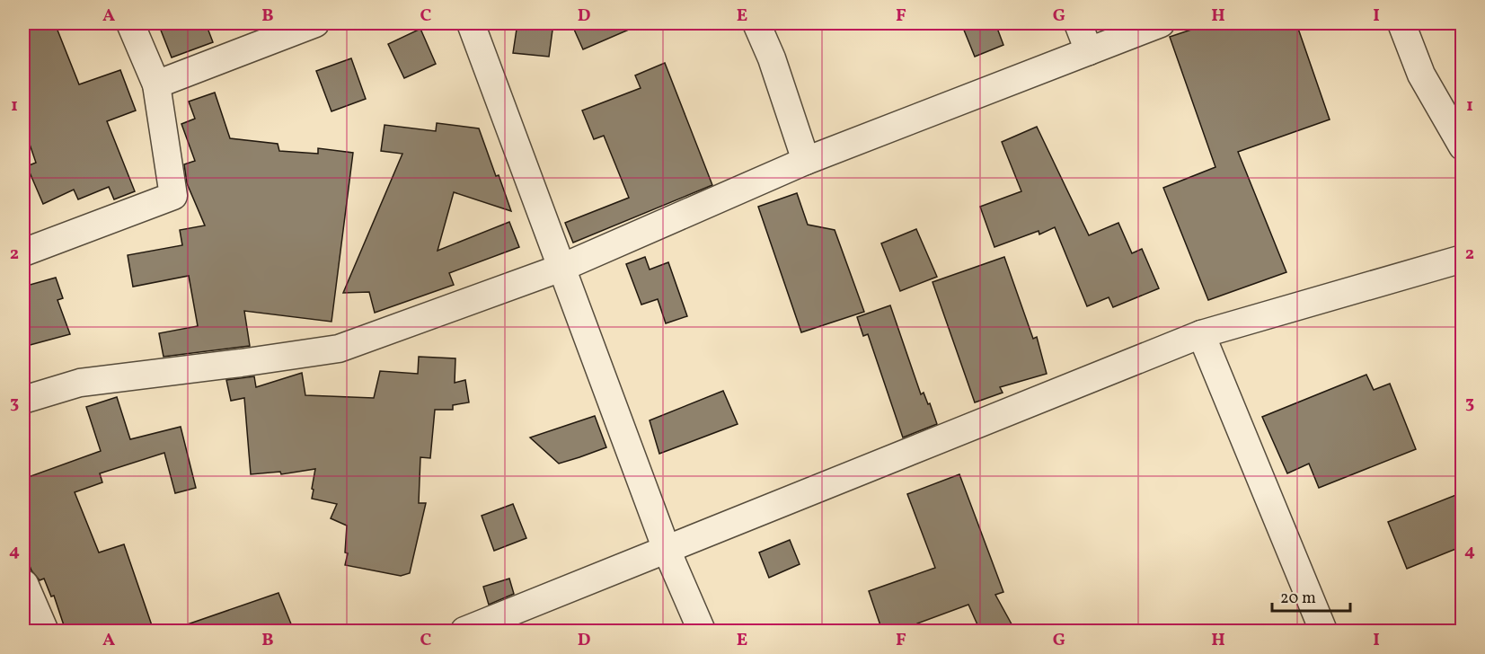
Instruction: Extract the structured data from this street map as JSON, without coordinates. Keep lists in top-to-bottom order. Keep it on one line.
{"scale_bar":"20 m","grid":{"columns":["A","B","C","D","E","F","G","H","I"],"rows":["1","2","3","4"]}}
